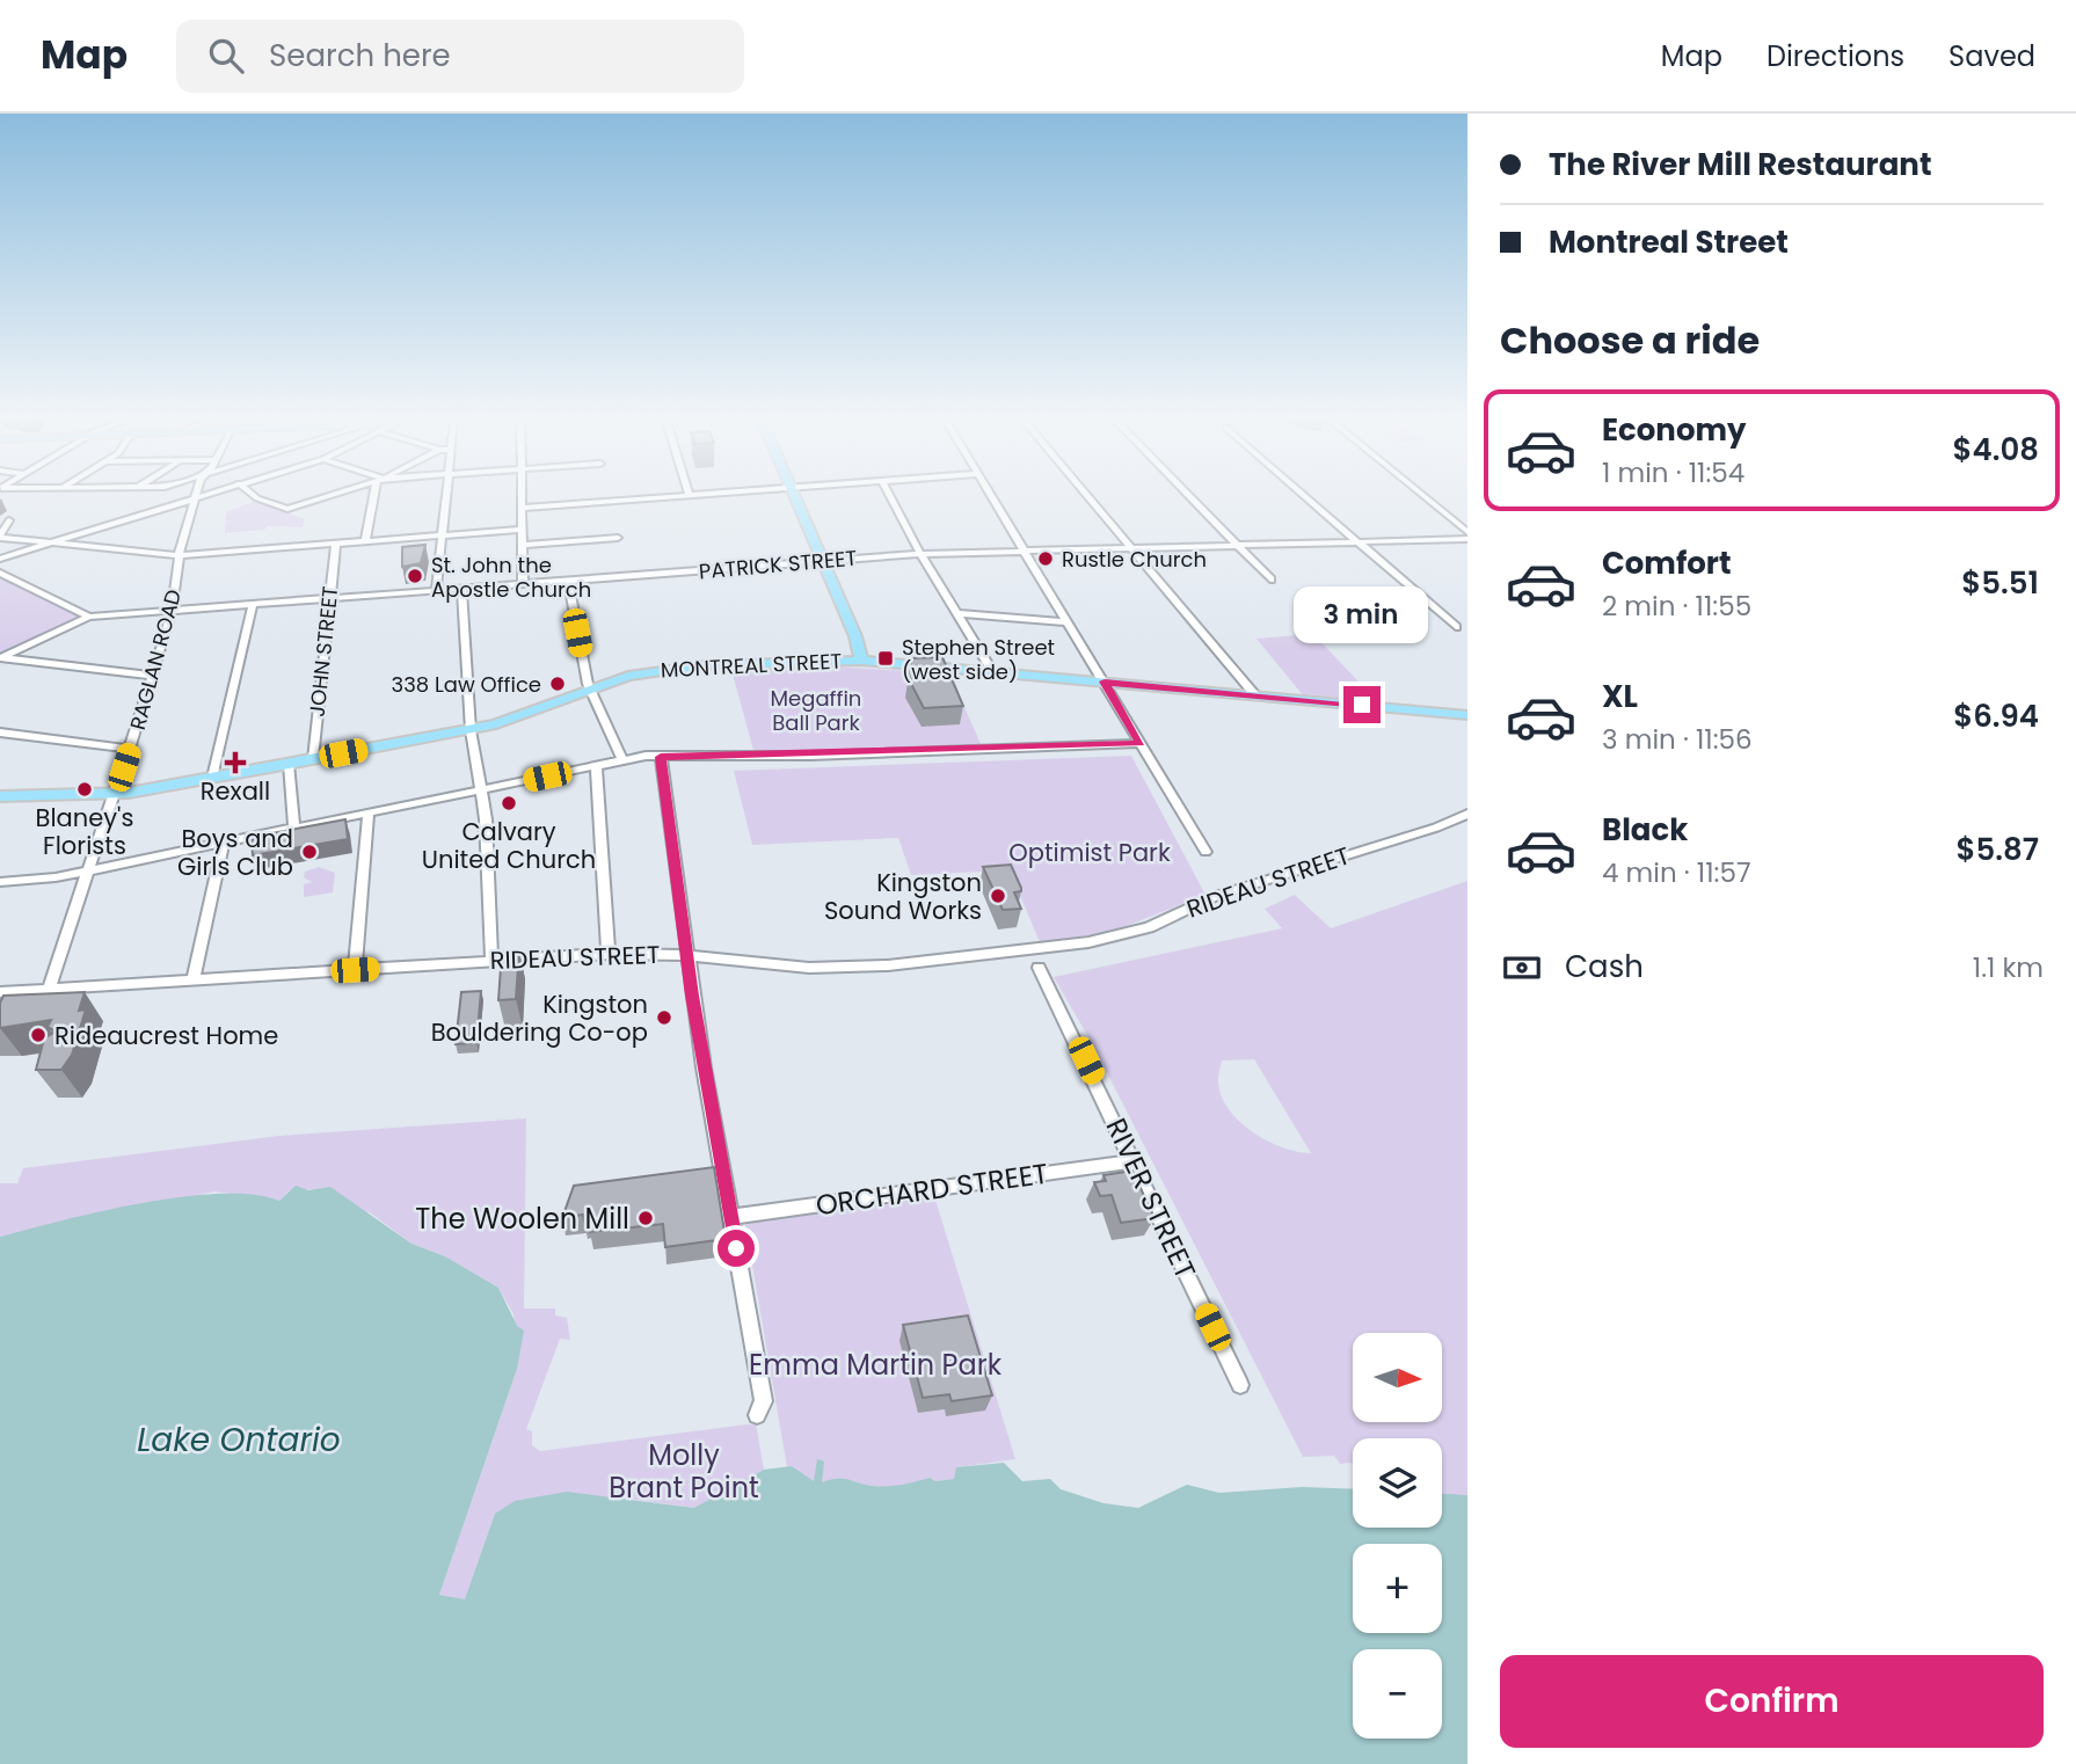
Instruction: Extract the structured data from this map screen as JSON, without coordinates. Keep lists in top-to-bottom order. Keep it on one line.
{"streets":{"main road":["MONTREAL STREET"],"street":["PATRICK STREET","JOHN STREET","RAGLAN ROAD","RIDEAU STREET","ORCHARD STREET","RIVER STREET"]},"crossings":[["PATRICK STREET","JOHN STREET"],["PATRICK STREET","RAGLAN ROAD"],["JOHN STREET","MONTREAL STREET"],["RAGLAN ROAD","MONTREAL STREET"],["RAGLAN ROAD","RIDEAU STREET"],["ORCHARD STREET","RIVER STREET"]],"water":["Lake Ontario"],"parks":["Megaffin Ball Park","Optimist Park","Emma Martin Park","Molly Brant Point"],"places":{"other":["Rustle Church","St. John the Apostle Church","338 Law Office","Blaney's Florists","Calvary United Church","Boys and Girls Club","Kingston Sound Works","Kingston Bouldering Co-op","Rideaucrest Home","The Woolen Mill"],"transit":["Stephen Street (west side)"],"health":["Rexall"]},"north":"right","page":{"header":"Map","search":"Search here","nav":["Map","Directions","Saved"],"banner":["The River Mill Restaurant","Montreal Street"],"heading":"Choose a ride","list":[{"name":"Economy","note":"1 min · 11:54","value":"$4.08"},{"name":"Comfort","note":"2 min · 11:55","value":"$5.51"},{"name":"XL","note":"3 min · 11:56","value":"$6.94"},{"name":"Black","note":"4 min · 11:57","value":"$5.87"}],"bubble":"3 min","pay":["Cash","1.1 km"],"map_buttons":["+","−"],"buttons":"Confirm"}}
